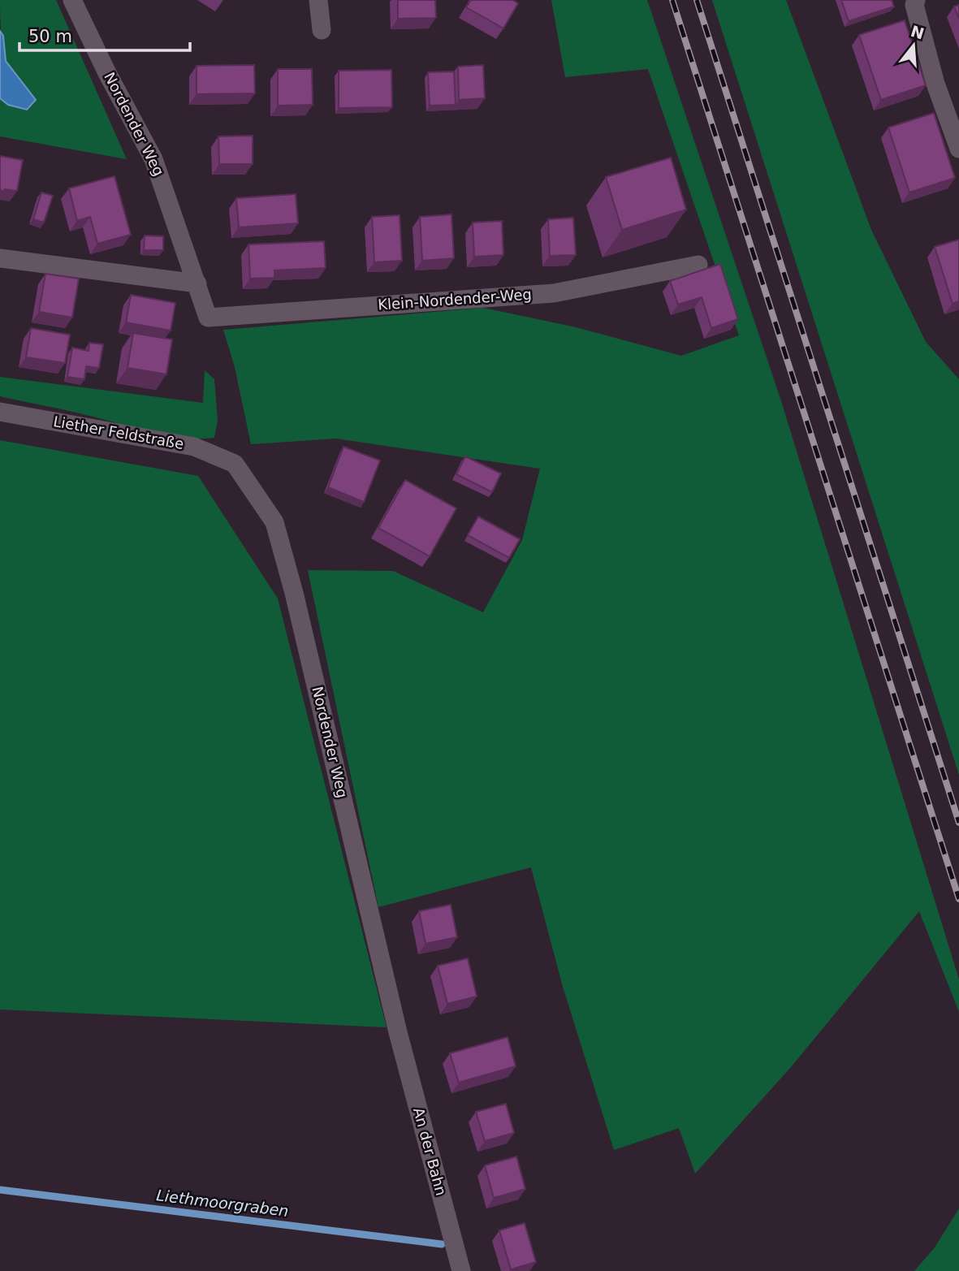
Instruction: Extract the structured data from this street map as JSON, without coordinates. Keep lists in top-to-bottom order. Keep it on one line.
{"streets":{"street":["Nordender Weg","Klein-Nordender-Weg","Liether Feldstraße","An der Bahn"]},"crossings":[["Nordender Weg","Klein-Nordender-Weg"],["Nordender Weg","Liether Feldstraße"],["Nordender Weg","An der Bahn"]],"water":["Liethmoorgraben"],"scale_bar":"50 m","north":"top"}
